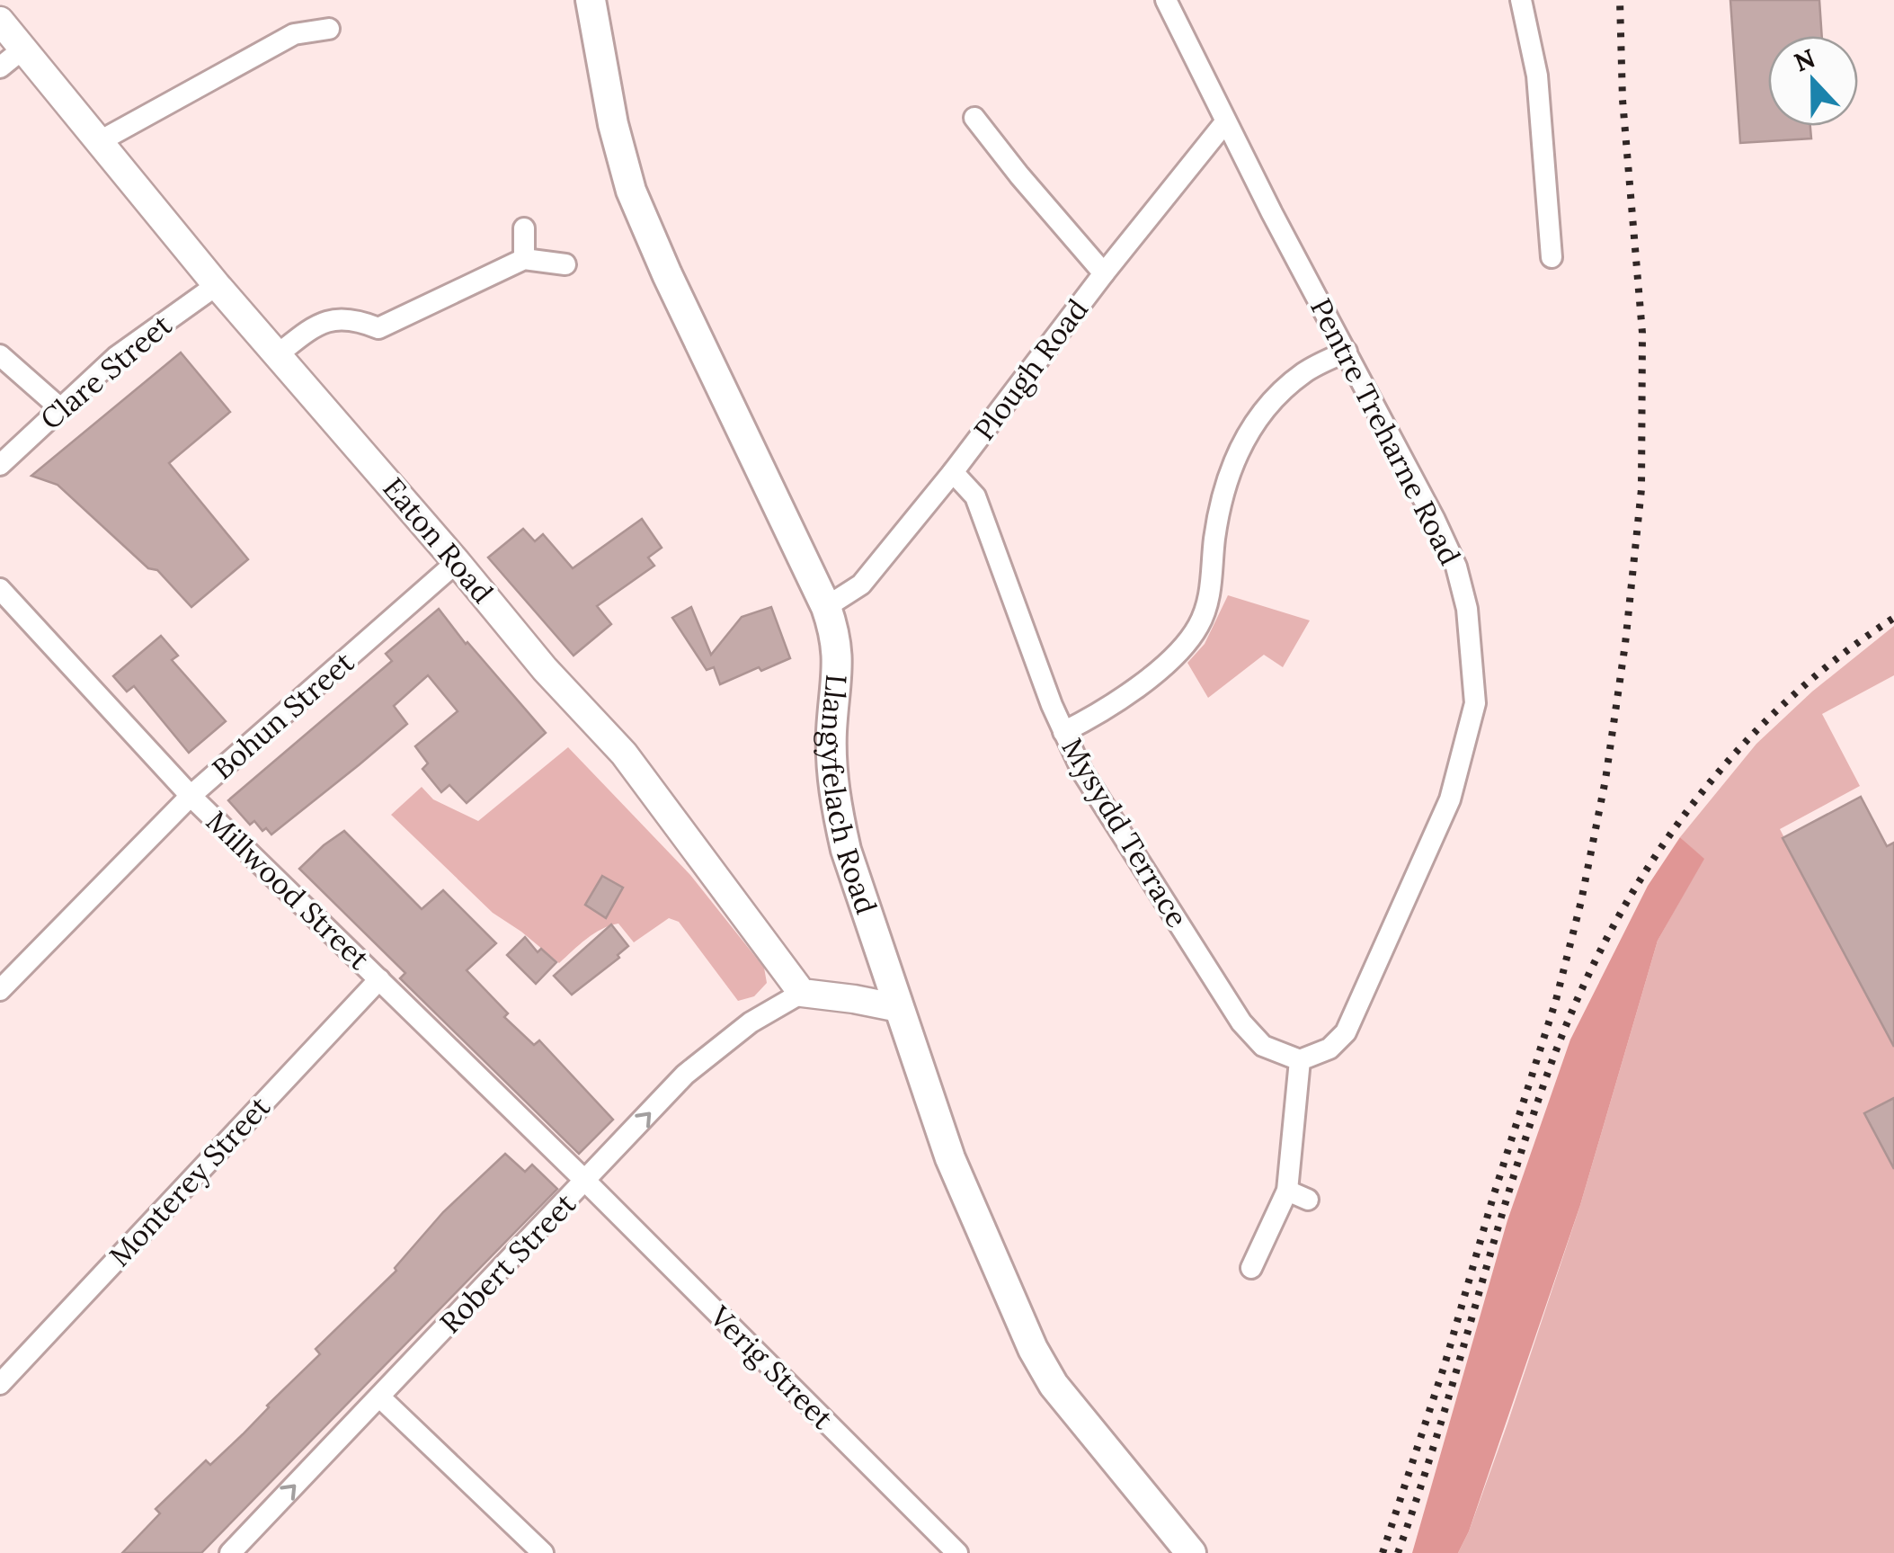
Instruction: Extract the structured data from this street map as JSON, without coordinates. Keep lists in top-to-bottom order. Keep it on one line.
{"streets":{"main road":["Llangyfelach Road"],"street":["Plough Road","Clare Street","Pentre Treharne Road","Eaton Road","Bohun Street","Mysydd Terrace","Millwood Street","Monterey Street","Robert Street","Verig Street"]},"crossings":[["Plough Road","Pentre Treharne Road"],["Plough Road","Llangyfelach Road"],["Plough Road","Mysydd Terrace"],["Clare Street","Eaton Road"],["Pentre Treharne Road","Mysydd Terrace"],["Eaton Road","Bohun Street"],["Eaton Road","Robert Street"],["Bohun Street","Millwood Street"],["Millwood Street","Monterey Street"],["Millwood Street","Robert Street"],["Millwood Street","Verig Street"],["Robert Street","Verig Street"]],"one_way":["Robert Street"],"north":"top"}
